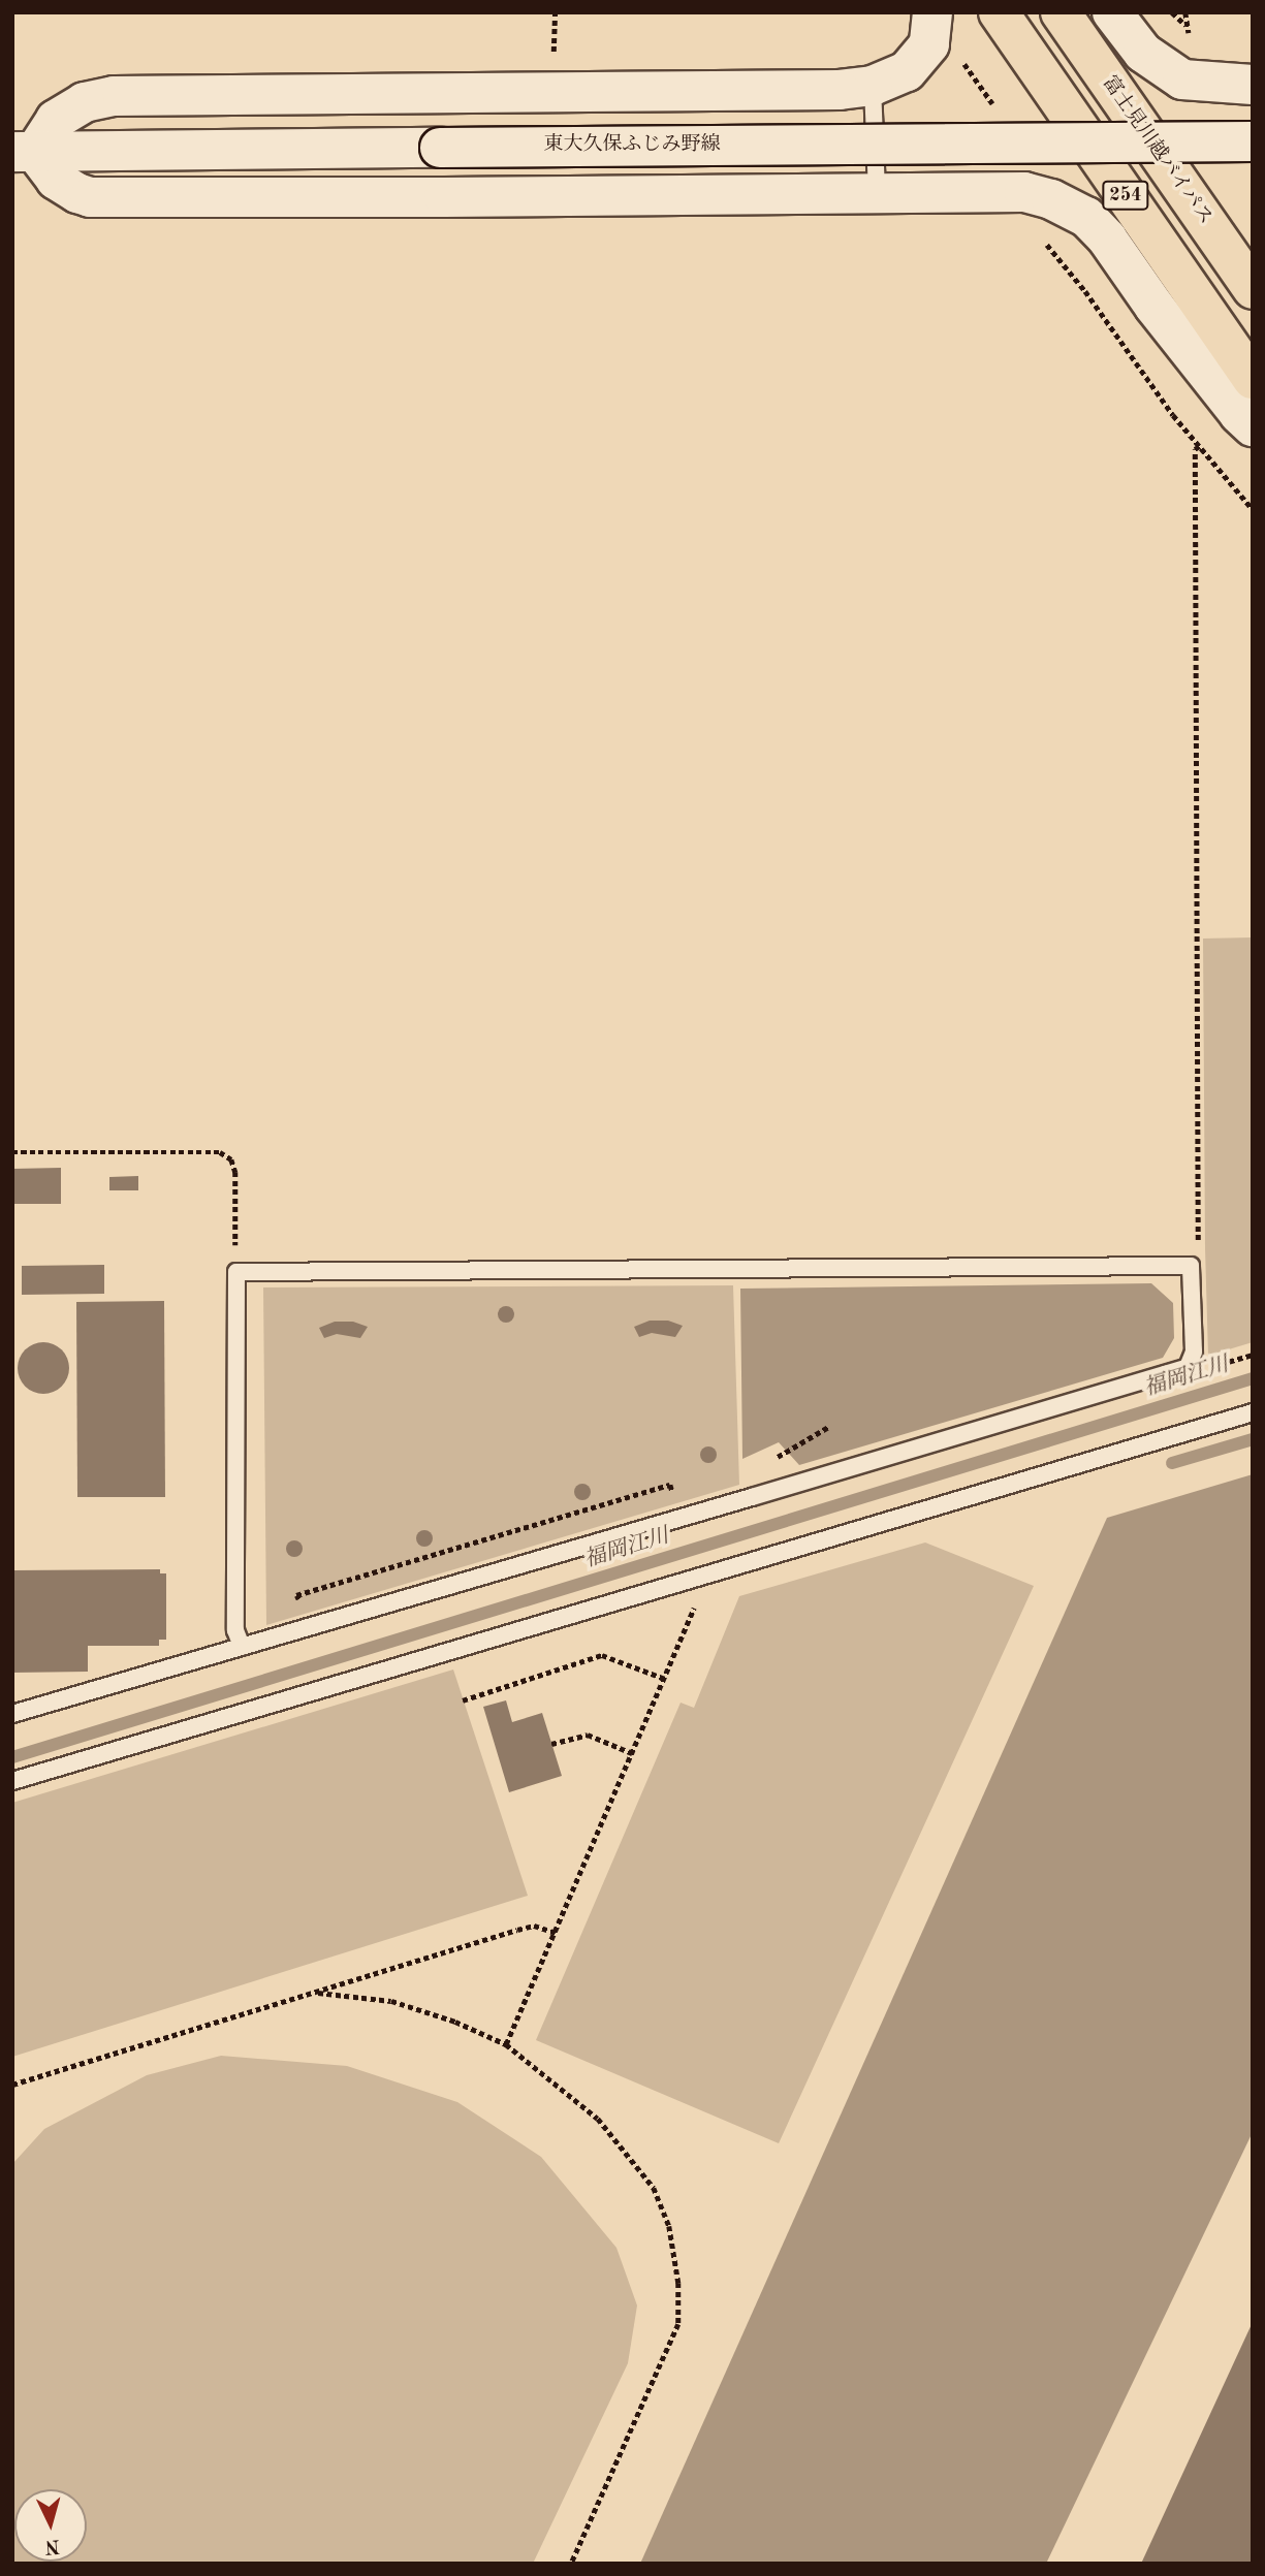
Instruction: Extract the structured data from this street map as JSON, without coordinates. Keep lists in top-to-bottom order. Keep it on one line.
{"streets":{"highway":["富士見川越バイパス","254"],"main road":["東大久保ふじみ野線"]},"water":["福岡江川"],"north":"bottom"}
